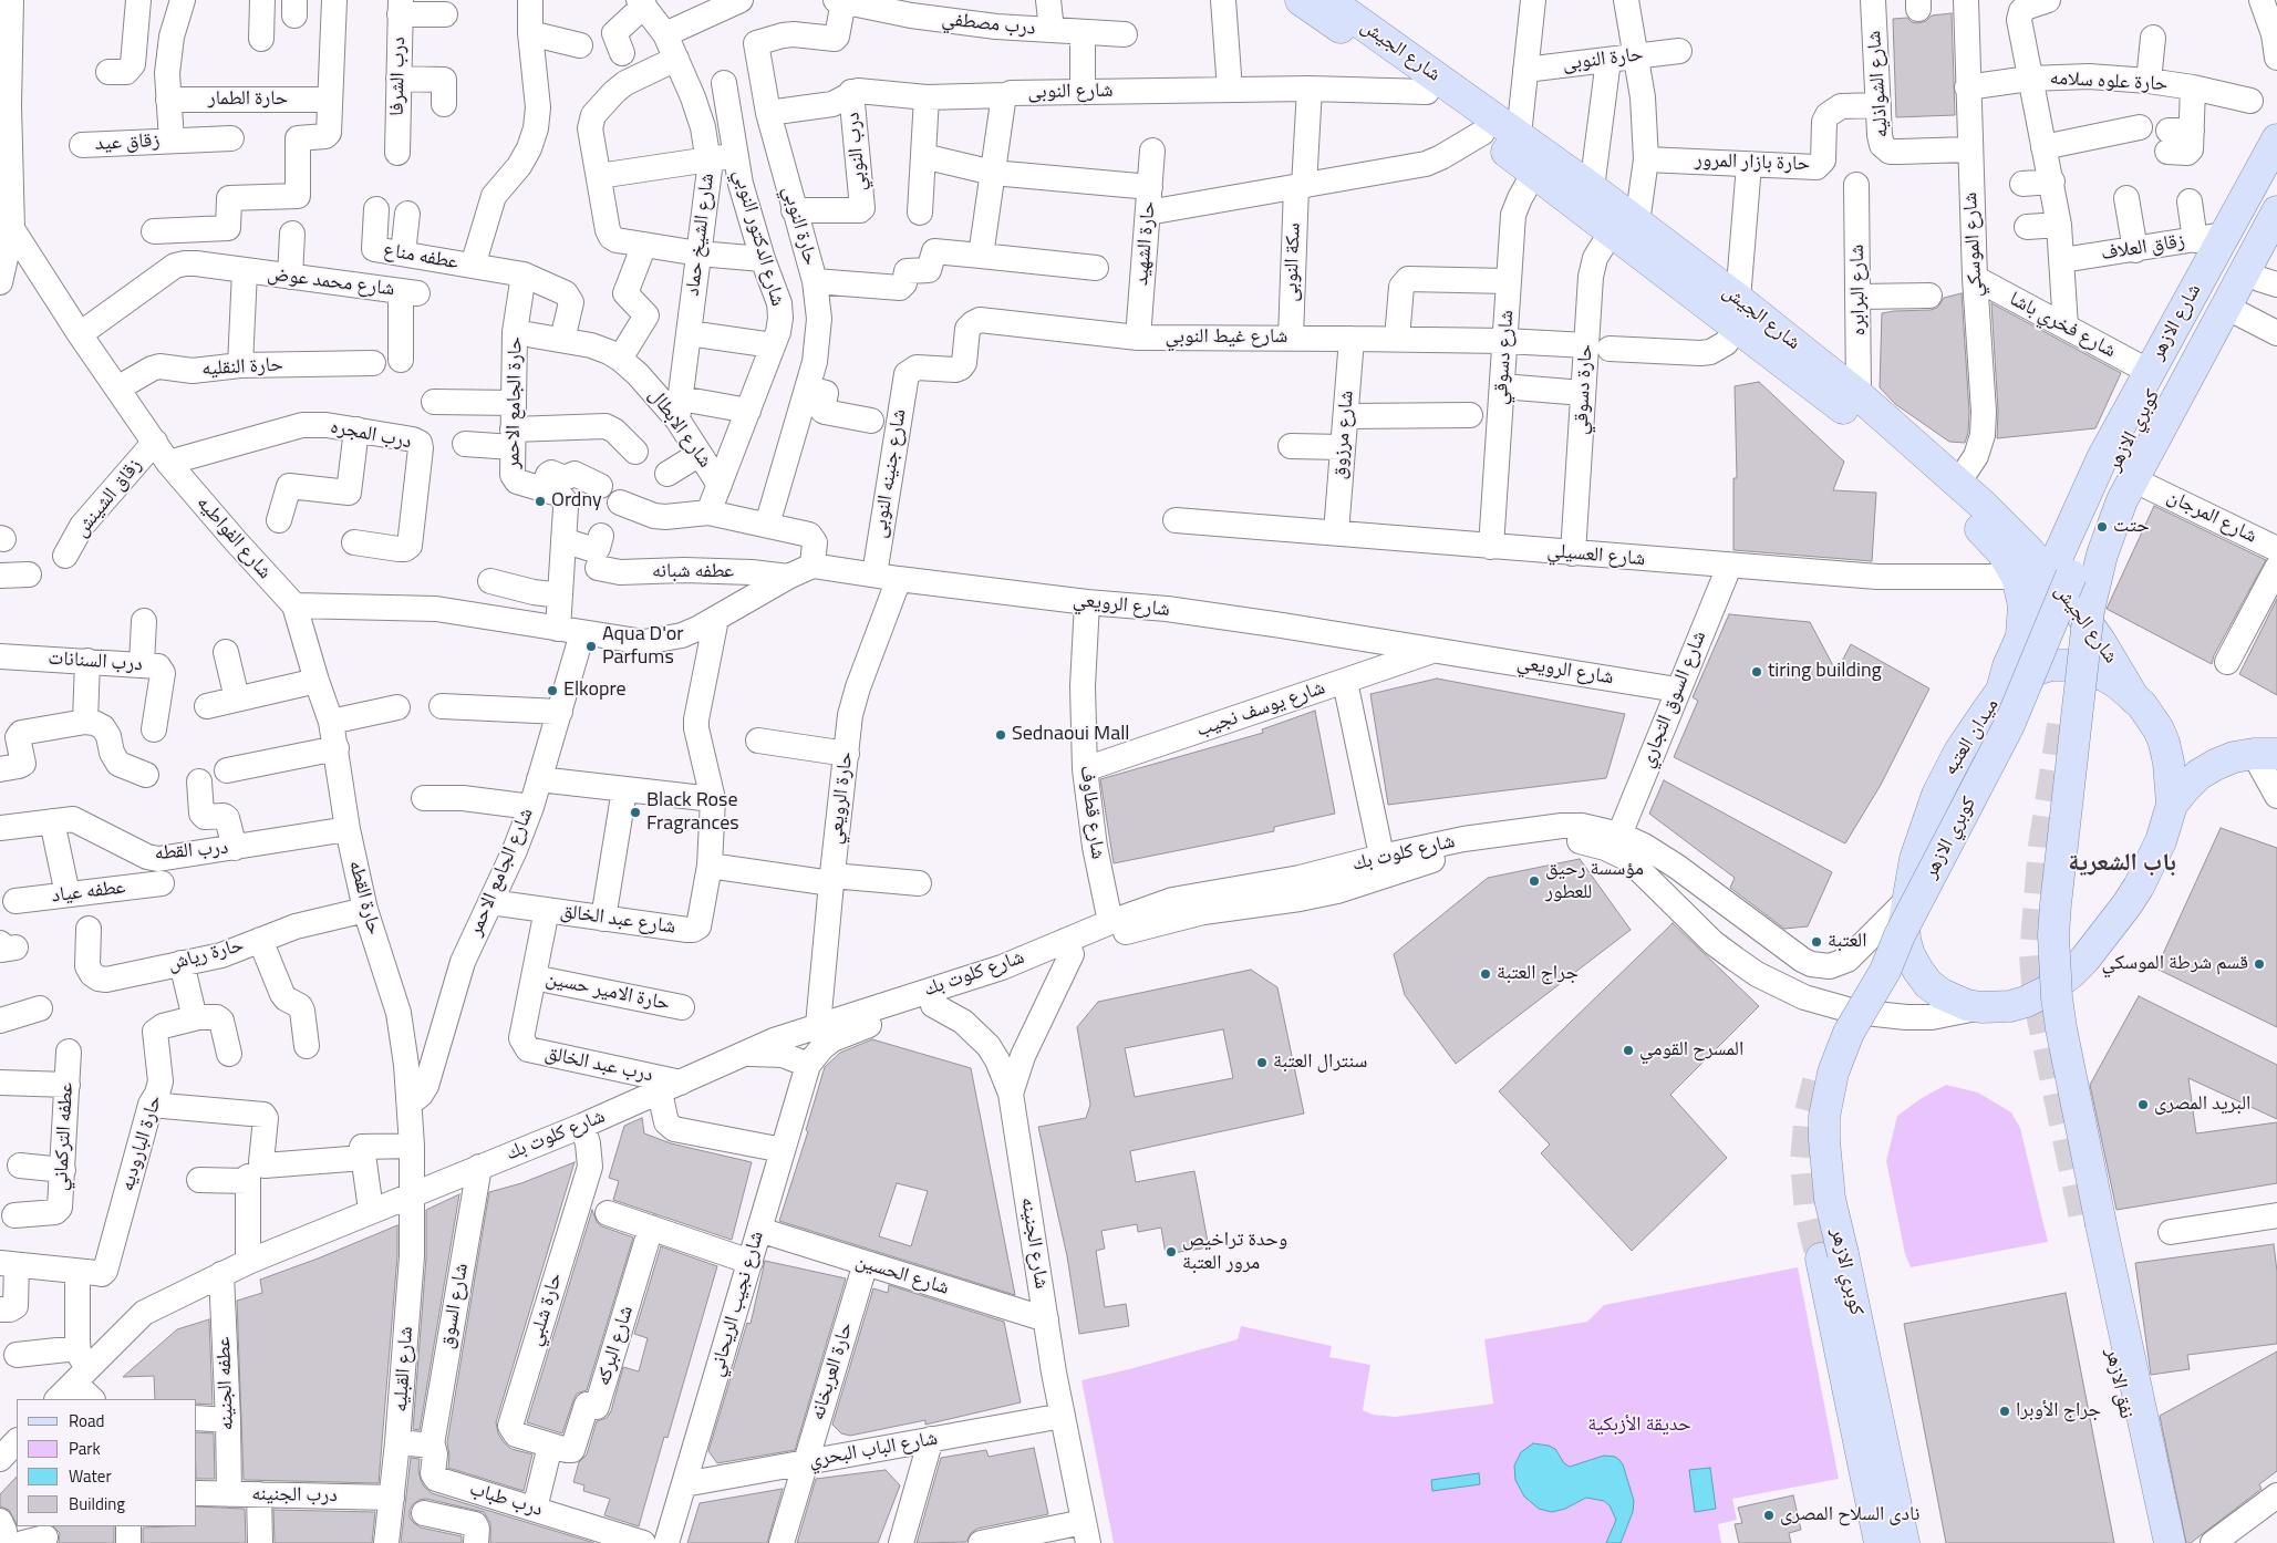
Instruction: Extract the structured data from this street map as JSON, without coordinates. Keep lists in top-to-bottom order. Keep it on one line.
{"streets":{"main road":["شارع الجيش","شارع الازهر","كوبري الازهر","ميدان العتبه","نفق الازهر"],"street":["درب مصطفي","حارة النوبى","درب الشرفا","حارة علوه سلامه","شارع الشواذليه","شارع النوبى","حارة الطمار","زقاق عيد","درب النوبي","حارة بازار المرور","حارة النوبي","شارع الشيخ حماد","شارع الدكتور النوبي","حارة الشهيد","شارع الموسكي","زقاق العلاف","عطفه مناع","سكة النوبى","شارع محمد عوض","شارع البرابره","شارع فخري باشا","شارع غيط النوبي","شارع دسوقي","حارة النقليه","حارة دسوقي","حارة الجامع الاحمر","شارع الابطال","درب المجره","شارع مرزوق","شارع جنينه النوبى","زقاق الشينش","شارع المرجان","شارع الفواطيه","شارع العسيلي","عطفه شبانه","شارع الرويعي","درب السنانات","شارع السوق التجاري","شارع يوسف نجيب","حارة الرويعي","شارع قطاوف","درب القطه","شارع كلوت بك","شارع الجامع الاحمر","عطفه عياد","حارة القطه","شارع عبد الخالق","حارة رياش","حارة الامير حسين","درب عبد الخالق","عطفه التركماني","حارة الباروديه","شارع الجنينه","شارع الحسين","شارع نجيب الريحاني","شارع السوق","حارة شلبي","شارع البركه","شارع القبليه","حارة العربخانه","عطفه الجنينه","شارع الباب البحري","درب الجنينه","درب طباب"]},"crossings":[["درب مصطفي","حارة النوبي"],["شارع الجيش","شارع النوبى"],["شارع الجيش","شارع الموسكي"],["شارع الجيش","شارع البرابره"],["شارع الجيش","شارع الازهر"],["شارع الجيش","شارع غيط النوبي"],["شارع الجيش","شارع دسوقي"],["شارع الجيش","حارة دسوقي"],["شارع الجيش","شارع العسيلي"],["شارع الجيش","ميدان العتبه"],["حارة علوه سلامه","شارع الموسكي"],["شارع الشواذليه","حارة بازار المرور"],["شارع الشواذليه","شارع الموسكي"],["شارع النوبى","سكة النوبى"],["درب النوبي","حارة النوبي"],["شارع الشيخ حماد","شارع الابطال"],["شارع الدكتور النوبي","شارع الابطال"],["حارة الشهيد","شارع غيط النوبي"],["شارع الموسكي","شارع فخري باشا"],["زقاق العلاف","شارع الازهر"],["عطفه مناع","حارة الجامع الاحمر"],["عطفه مناع","شارع الابطال"],["سكة النوبى","شارع غيط النوبي"],["شارع محمد عوض","شارع الفواطيه"],["شارع الازهر","شارع فخري باشا"],["شارع الازهر","ميدان العتبه"],["شارع غيط النوبي","شارع دسوقي"],["شارع غيط النوبي","حارة دسوقي"],["شارع غيط النوبي","شارع مرزوق"],["شارع غيط النوبي","شارع جنينه النوبى"],["شارع دسوقي","شارع العسيلي"],["حارة النقليه","شارع الفواطيه"],["حارة دسوقي","شارع العسيلي"],["حارة الجامع الاحمر","شارع الابطال"],["حارة الجامع الاحمر","شارع الجامع الاحمر"],["كوبري الازهر","نفق الازهر"],["درب المجره","شارع الفواطيه"],["شارع مرزوق","شارع العسيلي"],["شارع جنينه النوبى","شارع الرويعي"],["شارع جنينه النوبى","حارة الرويعي"],["زقاق الشينش","شارع الفواطيه"],["شارع الفواطيه","حارة القطه"],["شارع العسيلي","شارع السوق التجاري"],["شارع الرويعي","شارع السوق التجاري"],["شارع الرويعي","شارع يوسف نجيب"],["شارع الرويعي","حارة الرويعي"],["شارع الرويعي","شارع قطاوف"],["شارع السوق التجاري","شارع كلوت بك"],["شارع يوسف نجيب","شارع قطاوف"],["ميدان العتبه","شارع كلوت بك"],["حارة الرويعي","شارع كلوت بك"],["شارع قطاوف","شارع كلوت بك"],["درب القطه","حارة القطه"],["شارع كلوت بك","حارة القطه"],["شارع كلوت بك","درب عبد الخالق"],["شارع كلوت بك","شارع الجنينه"],["شارع كلوت بك","شارع نجيب الريحاني"],["شارع كلوت بك","شارع السوق"],["شارع كلوت بك","حارة شلبي"],["شارع كلوت بك","شارع القبليه"],["شارع كلوت بك","عطفه الجنينه"],["شارع الجامع الاحمر","حارة القطه"],["شارع الجامع الاحمر","شارع عبد الخالق"],["حارة القطه","حارة رياش"],["حارة القطه","شارع القبليه"],["شارع عبد الخالق","درب عبد الخالق"],["حارة الامير حسين","درب عبد الخالق"],["شارع الجنينه","شارع الحسين"],["شارع الجنينه","شارع الباب البحري"],["شارع الحسين","شارع نجيب الريحاني"],["شارع الحسين","حارة العربخانه"],["شارع نجيب الريحاني","شارع الباب البحري"],["شارع السوق","درب طباب"],["حارة شلبي","شارع البركه"],["شارع القبليه","درب الجنينه"],["حارة العربخانه","شارع الباب البحري"],["عطفه الجنينه","درب الجنينه"]],"districts":["باب الشعرية"],"parks":["حديقة الأزبكية"],"places":["Ordny","حتت","Aqua D'or Parfums","tiring building","Elkopre","Sednaoui Mall","Black Rose Fragrances","مؤسسة رحيق للعطور","العتبة","قسم شرطة الموسكي","جراج العتبة","المسرح القومي","سنترال العتبة","البريد المصرى","وحدة تراخيص مرور العتبة","جراج الأوبرا","نادى السلاح المصرى"],"legend":["Road","Park","Water","Building"]}
